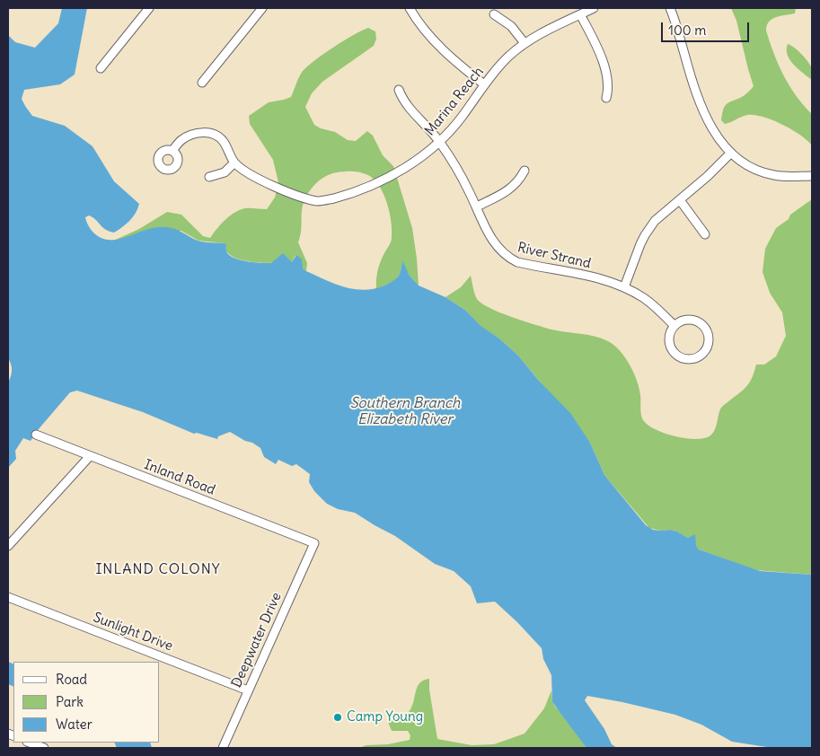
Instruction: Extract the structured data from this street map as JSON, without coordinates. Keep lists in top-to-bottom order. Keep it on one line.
{"streets":{"street":["Marina Reach","River Strand","Inland Road","Sunlight Drive","Deepwater Drive"]},"crossings":[["Marina Reach","River Strand"],["Inland Road","Deepwater Drive"],["Sunlight Drive","Deepwater Drive"]],"districts":["INLAND COLONY"],"water":["Southern Branch Elizabeth River"],"places":["Camp Young"],"legend":["Road","Park","Water"],"scale_bar":"100 m"}
